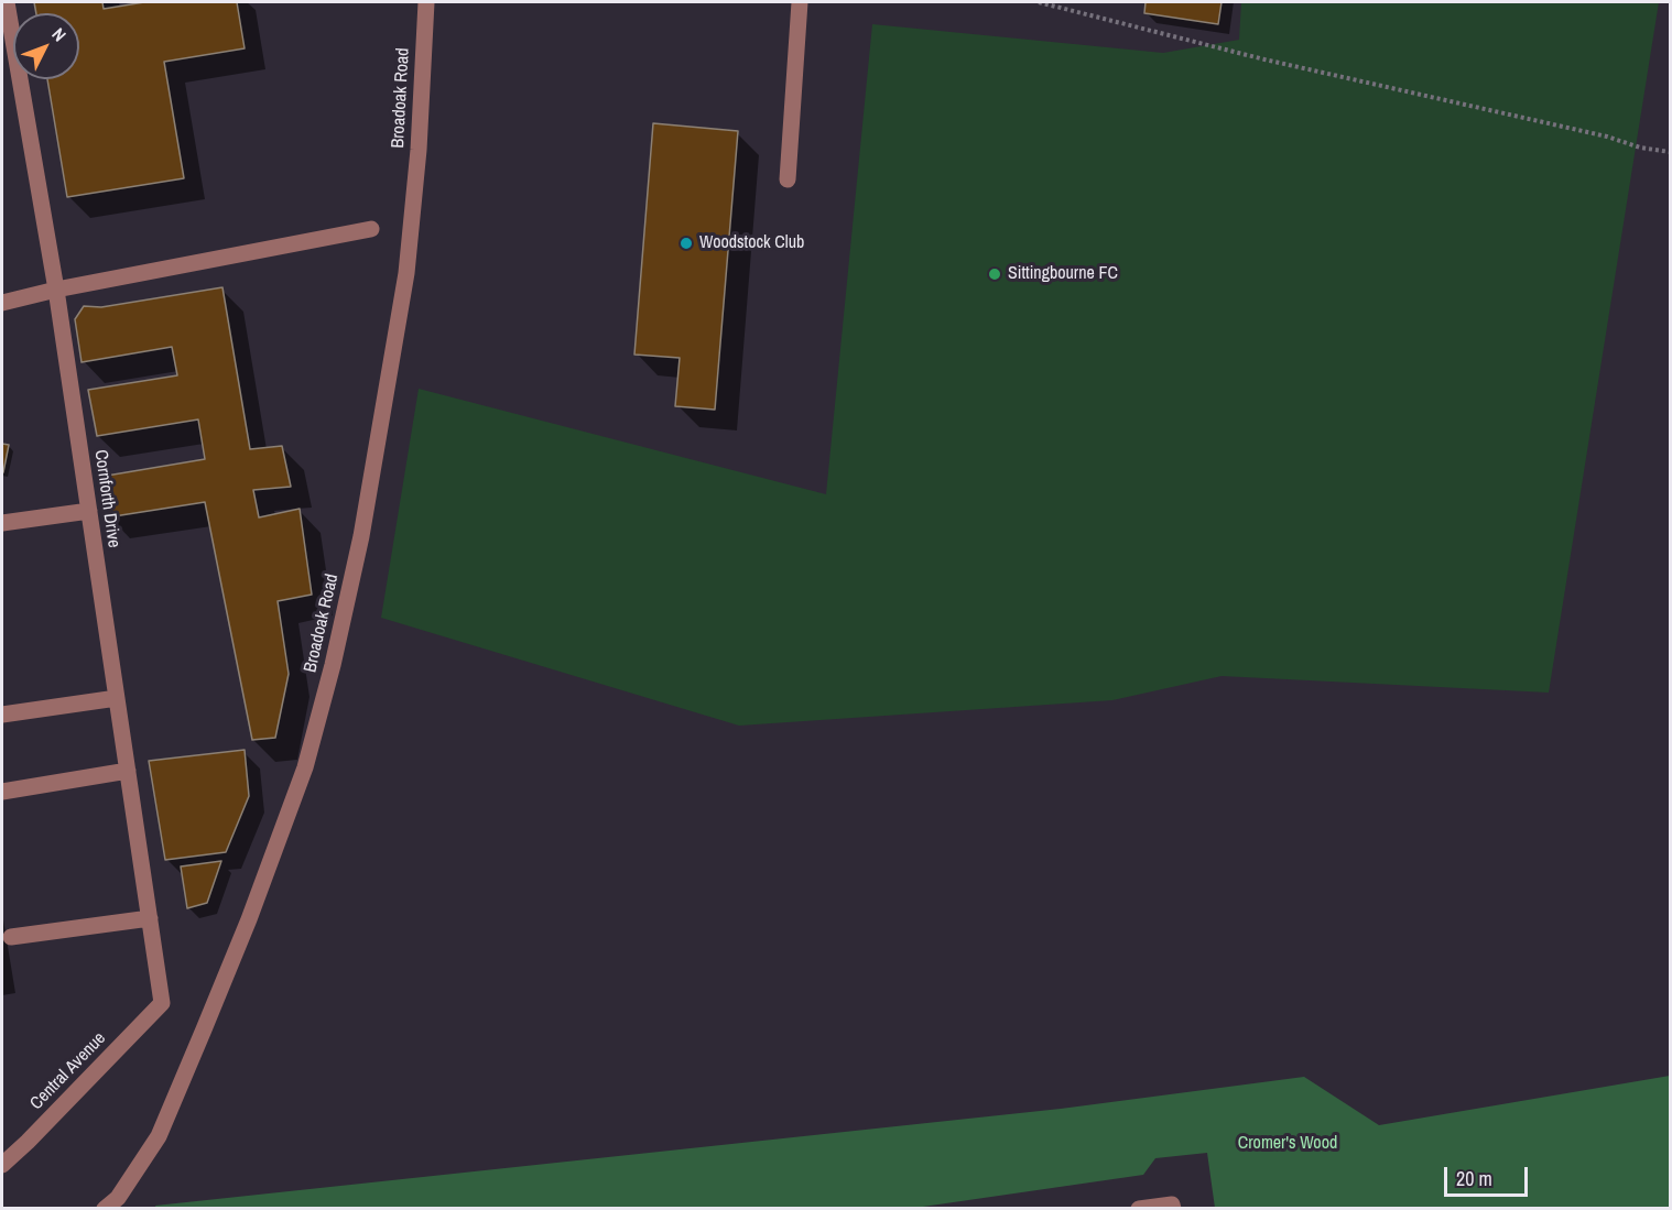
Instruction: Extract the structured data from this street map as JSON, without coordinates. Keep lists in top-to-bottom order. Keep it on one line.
{"streets":{"street":["Broadoak Road","Cornforth Drive","Central Avenue"]},"crossings":[["Cornforth Drive","Central Avenue"]],"parks":["Cromer's Wood"],"places":["Woodstock Club","Sittingbourne FC"],"scale_bar":"20 m","north":"top right"}
